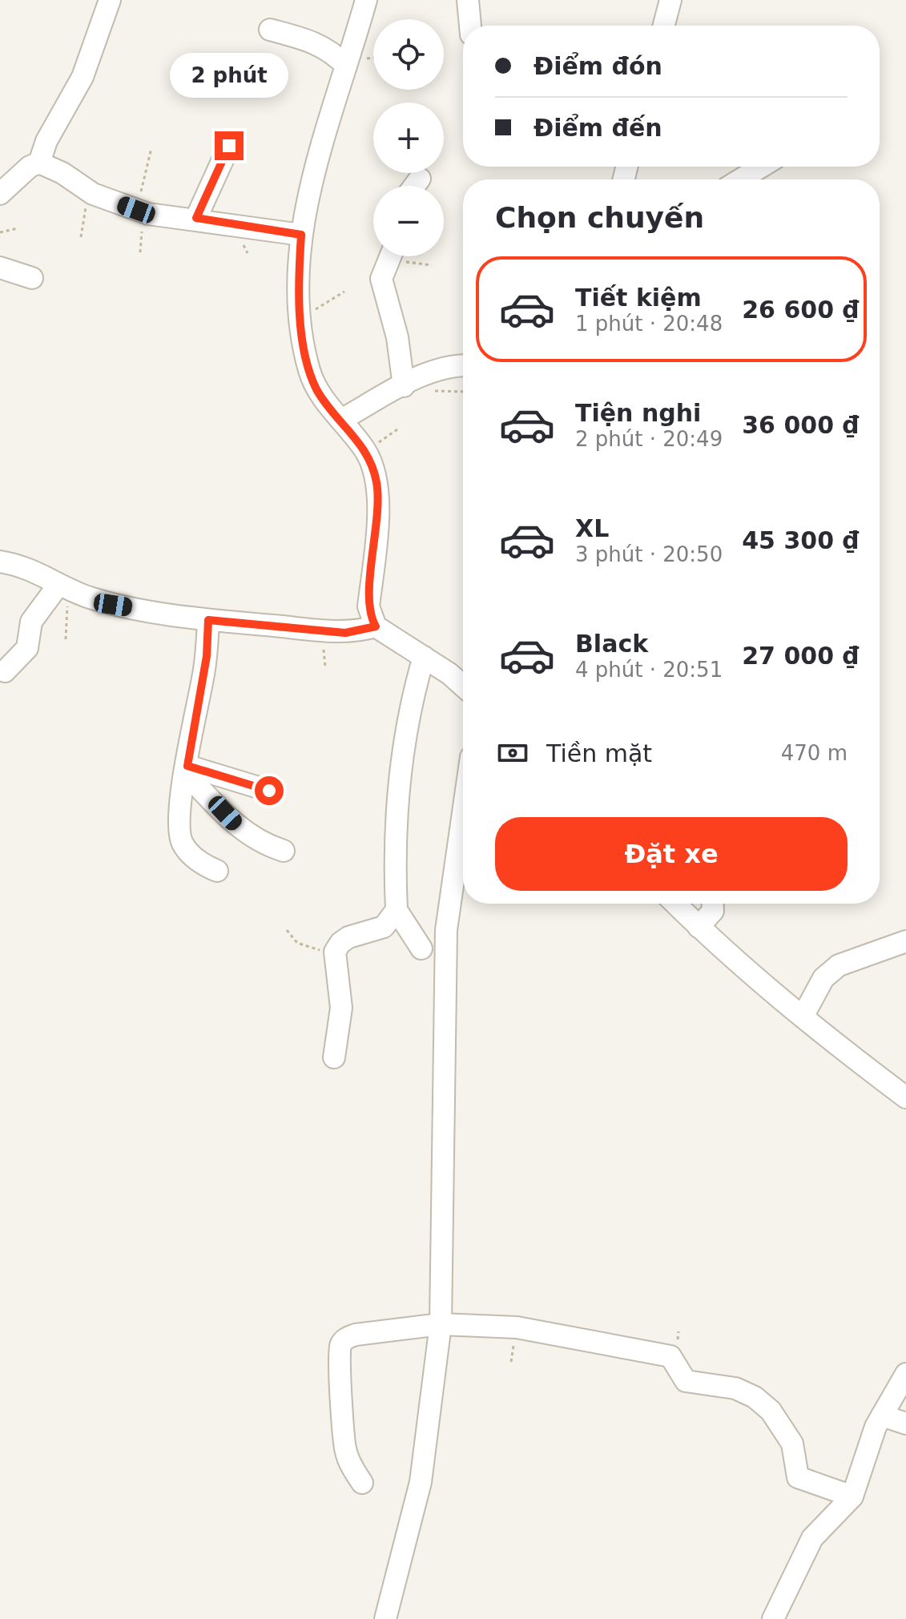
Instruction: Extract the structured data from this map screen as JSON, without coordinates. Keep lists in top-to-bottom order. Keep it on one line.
{"page":{"map_buttons":["+","−"],"banner":["Điểm đón","Điểm đến"],"bubble":"2 phút","heading":"Chọn chuyến","list":[{"name":"Tiết kiệm","note":"1 phút · 20:48","value":"26 600 ₫"},{"name":"Tiện nghi","note":"2 phút · 20:49","value":"36 000 ₫"},{"name":"XL","note":"3 phút · 20:50","value":"45 300 ₫"},{"name":"Black","note":"4 phút · 20:51","value":"27 000 ₫"}],"pay":["Tiền mặt","470 m"],"buttons":"Đặt xe"}}
